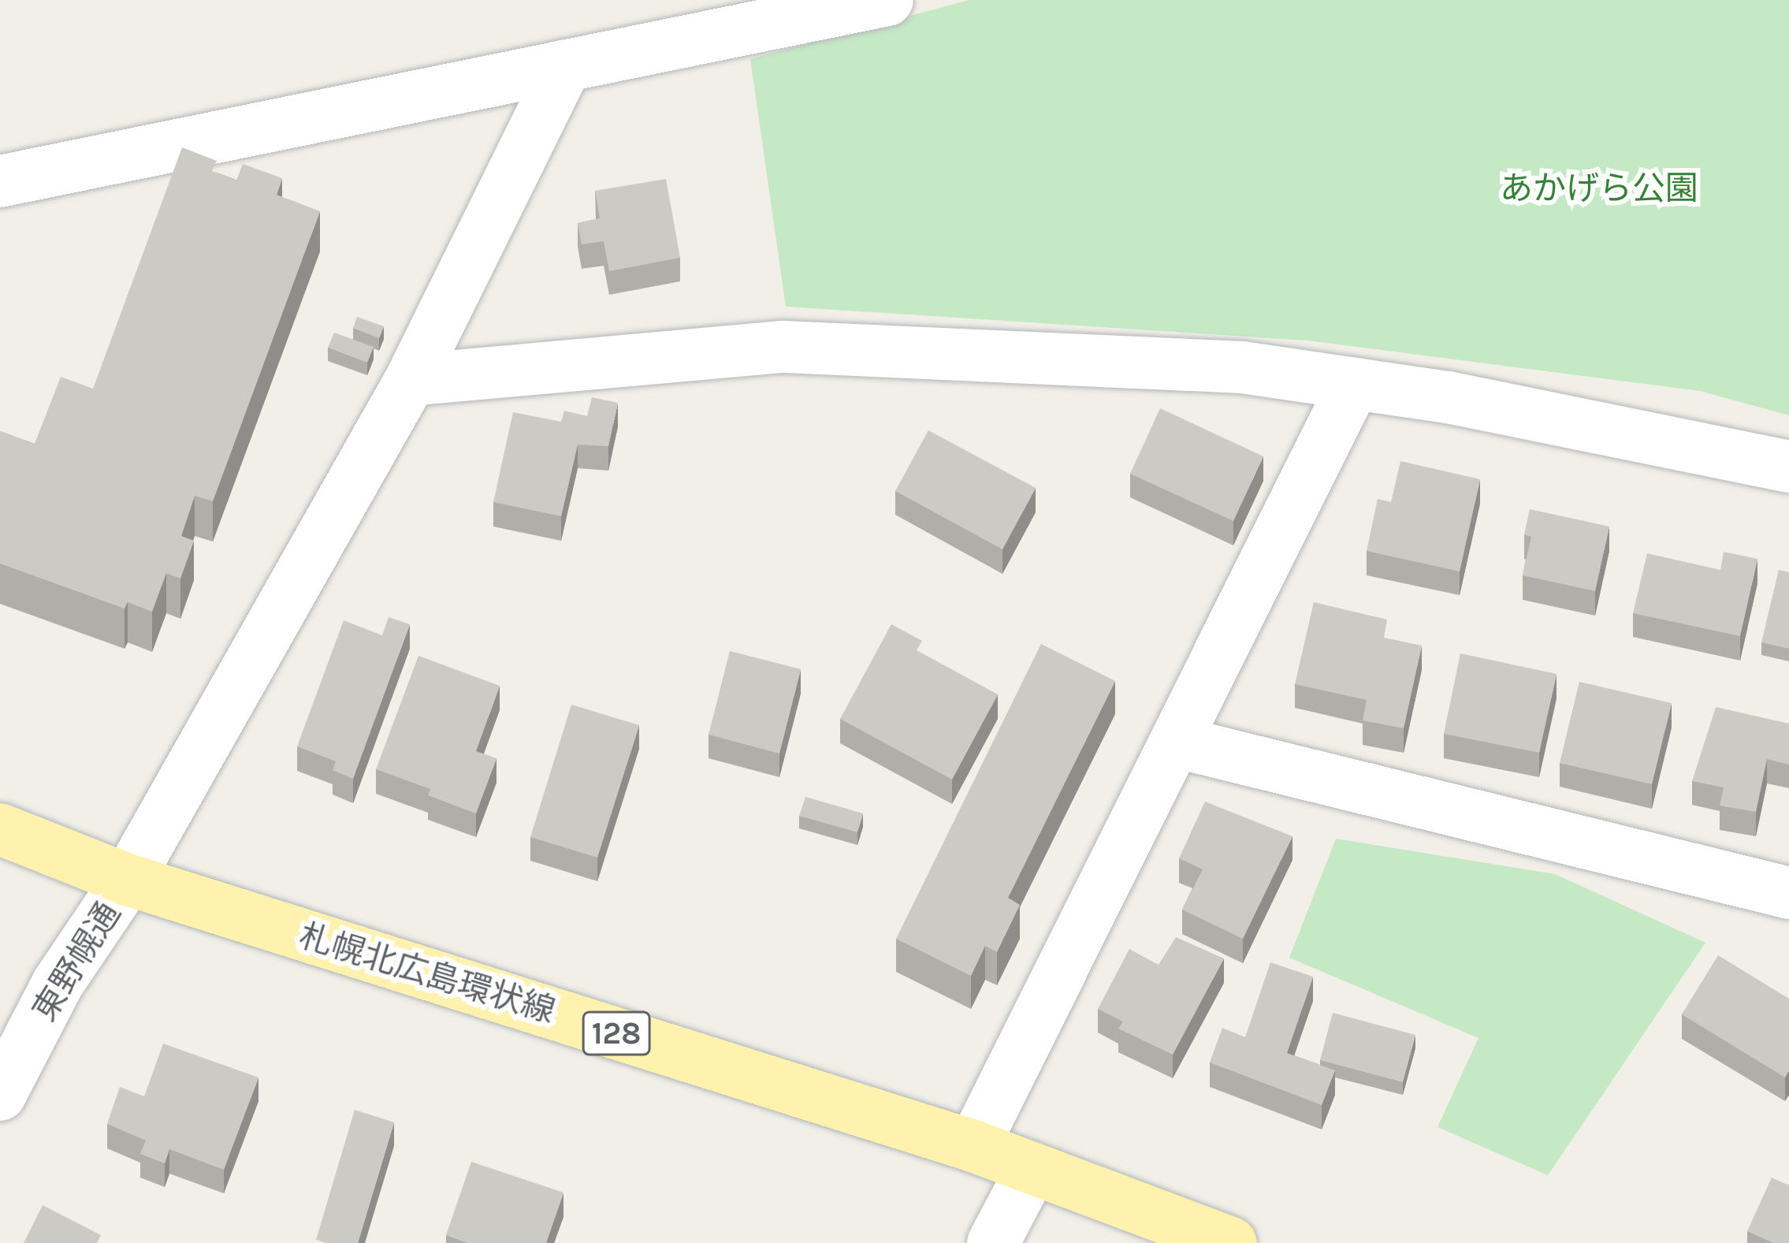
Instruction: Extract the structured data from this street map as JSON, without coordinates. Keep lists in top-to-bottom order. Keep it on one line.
{"streets":{"main road":["札幌北広島環状線","128"],"street":["東野幌通"]},"crossings":[["東野幌通","札幌北広島環状線"]],"parks":["あかげら公園"]}
